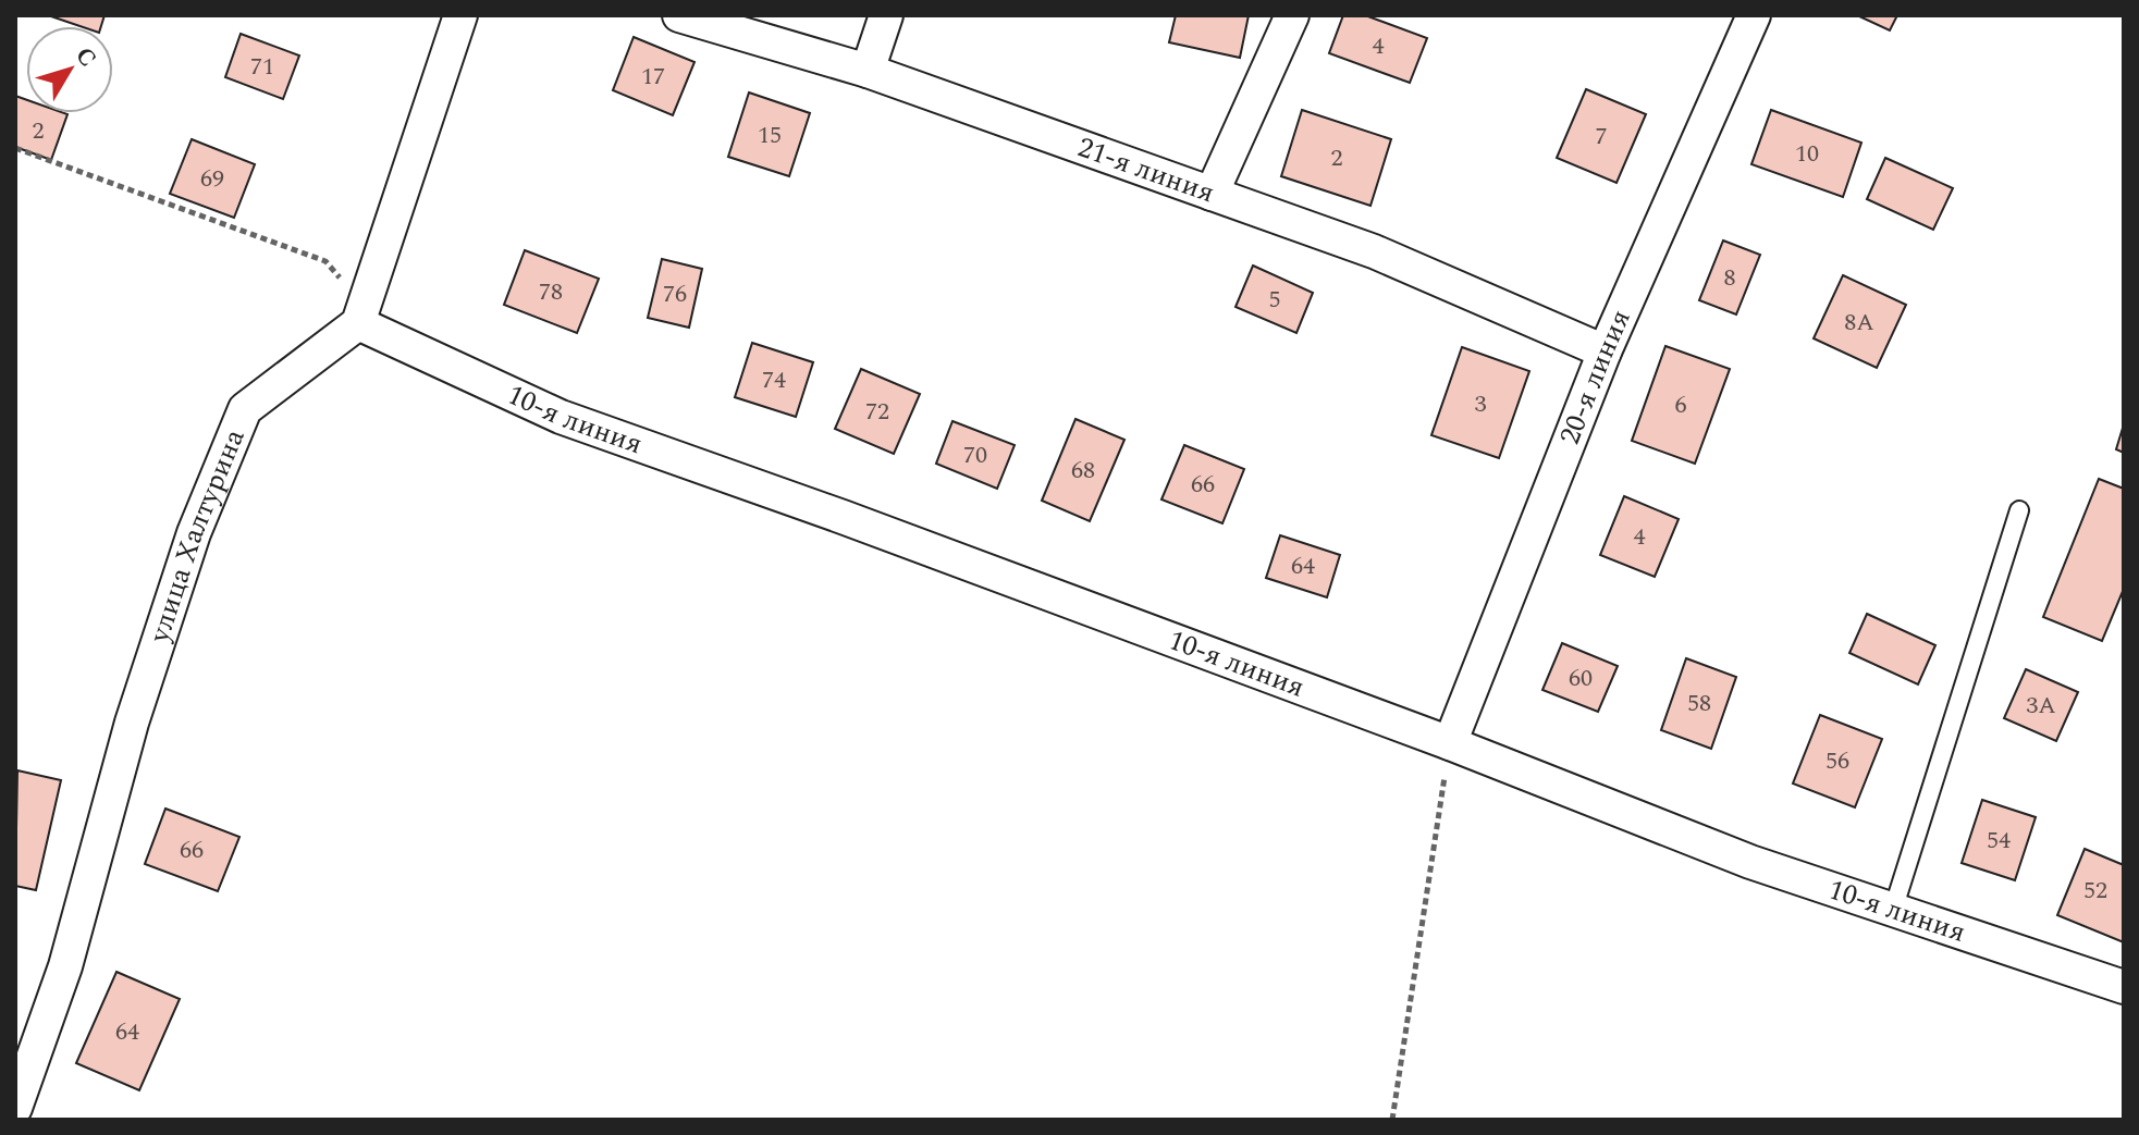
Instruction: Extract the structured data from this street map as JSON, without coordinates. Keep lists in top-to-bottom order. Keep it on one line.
{"streets":{"street":["21-я линия","20-я линия","10-я линия","улица Халтурина"]},"crossings":[["21-я линия","20-я линия"],["20-я линия","10-я линия"],["10-я линия","улица Халтурина"]],"house_numbers":["4","71","17","2","15","7","10","2","69","8","78","76","5","8А","74","3","6","72","70","68","66","4","64","60","58","3А","56","54","66","52","64"],"north":"top right"}
